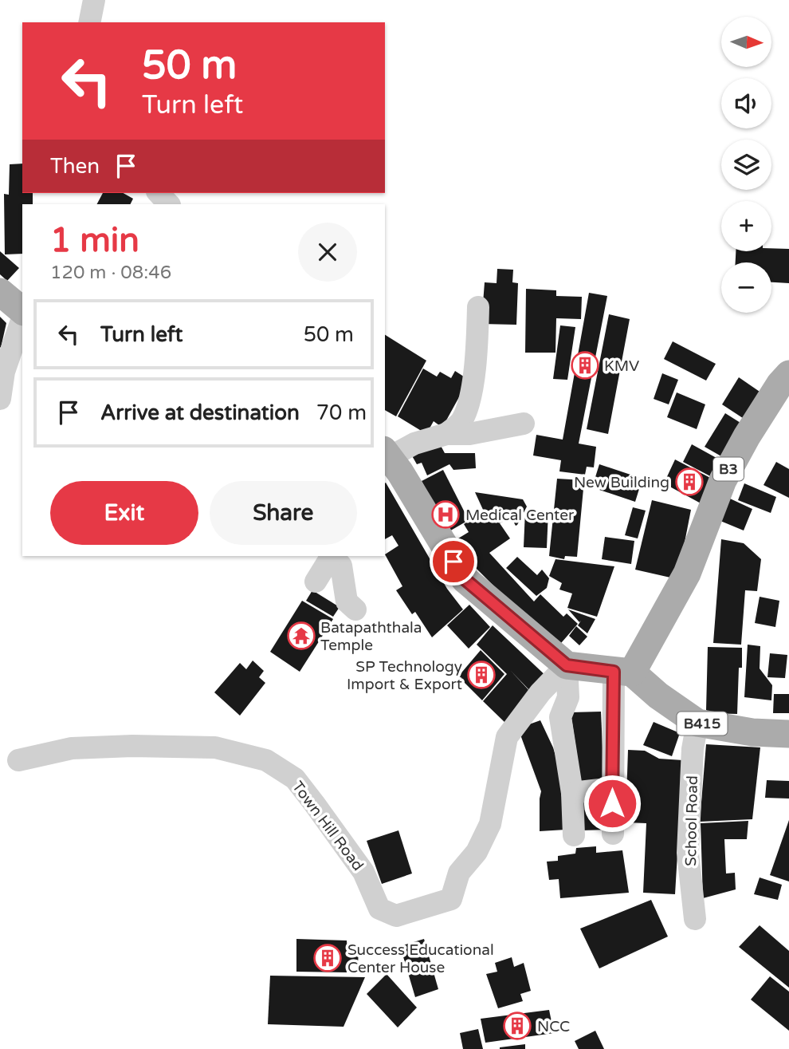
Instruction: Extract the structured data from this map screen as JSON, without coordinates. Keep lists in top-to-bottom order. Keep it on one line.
{"streets":{"main road":["B3","B415"],"street":["School Road","Town Hill Road"]},"crossings":[["B3","B415"],["B415","School Road"]],"places":{"building":["KMV","New Building","SP Technology Import & Export","Success Educational Center House","NCC"],"hospital":["Medical Center"],"temple":["Batapaththala Temple"]},"north":"right","page":{"map_buttons":["+","−"],"turn":["50 m","Turn left"],"then":"Then","heading":["1 min","120 m · 08:46"],"list":[{"name":"Turn left","value":"50 m"},{"name":"Arrive at destination","value":"70 m"}],"buttons":["Exit","Share"]}}
